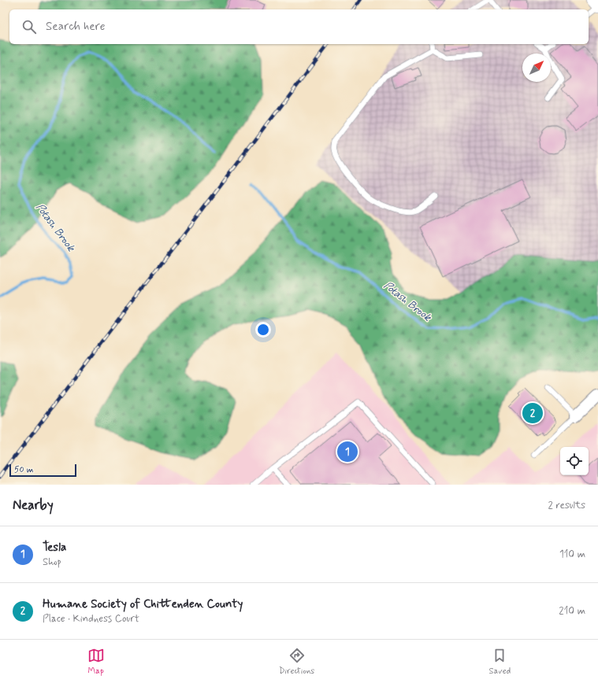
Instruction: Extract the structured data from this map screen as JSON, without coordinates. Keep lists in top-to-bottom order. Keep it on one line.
{"water":["Potash Brook"],"scale_bar":"50 m","north":"top right","page":{"search":"Search here","pins":["2","1"],"scale":"50 m","heading":["Nearby","2 results"],"list":[{"mark":"1","name":"Tesla","note":"Shop","value":"110 m"},{"mark":"2","name":"Humane Society of Chittenden County","note":"Place · Kindness Court","value":"210 m"}],"nav":["Map","Directions","Saved"]}}
